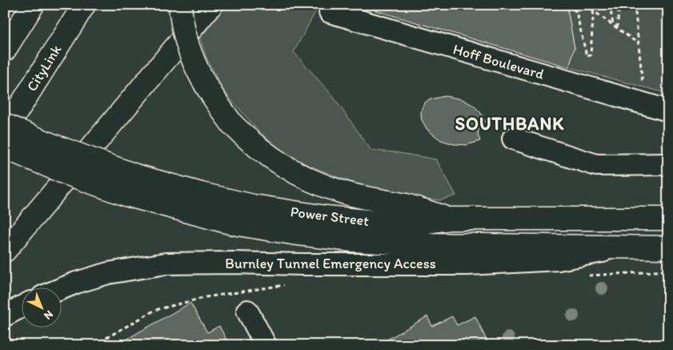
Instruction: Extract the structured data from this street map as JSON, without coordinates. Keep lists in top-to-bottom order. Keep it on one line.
{"streets":{"highway":["CityLink","Power Street"],"street":["Hoff Boulevard","Burnley Tunnel Emergency Access"]},"crossings":[["Power Street","Burnley Tunnel Emergency Access"]],"districts":["SOUTHBANK"],"north":"bottom right"}
